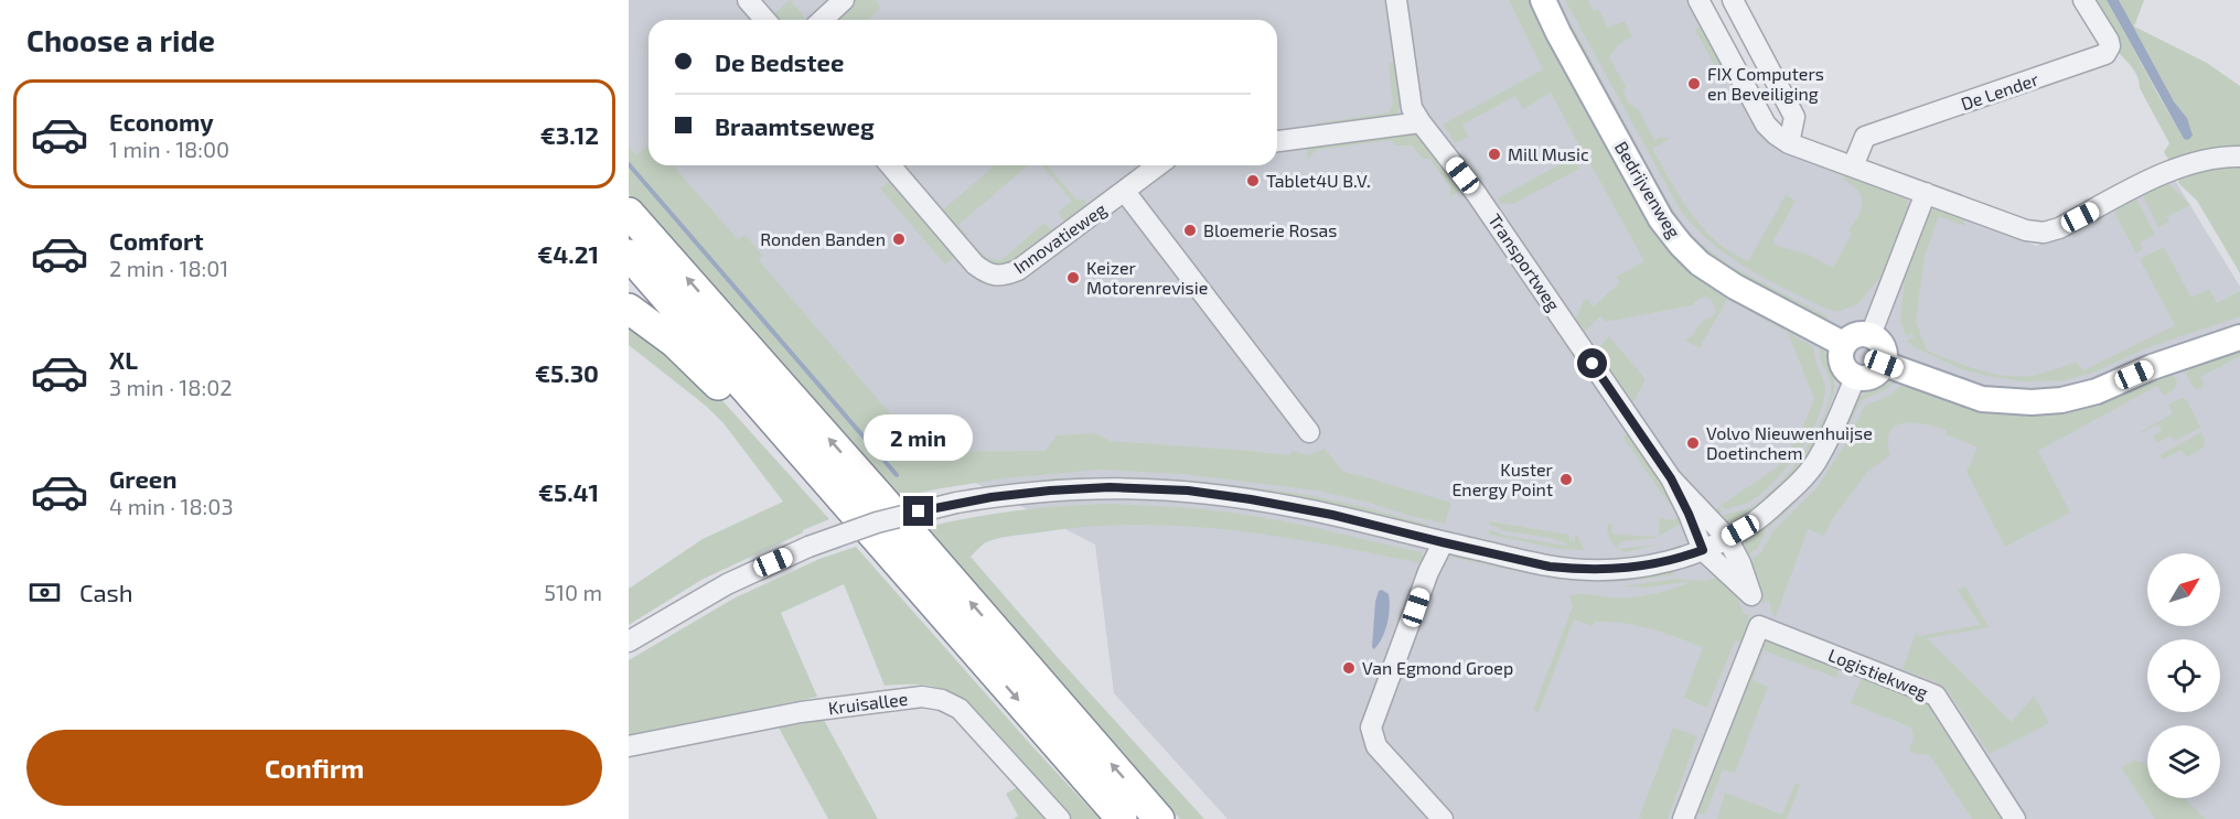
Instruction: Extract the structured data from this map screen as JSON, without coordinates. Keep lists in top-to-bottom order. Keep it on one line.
{"streets":{"main road":["Bedrijvenweg"],"street":["De Lender","Innovatieweg","Transportweg","Logistiekweg","Kruisallee"]},"places":["FIX Computers en Beveiliging","Mill Music","Tablet4U B.V.","Bloemerie Rosas","Ronden Banden","Keizer Motorenrevisie","Volvo Nieuwenhuijse Doetinchem","Kuster Energy Point","Van Egmond Groep"],"north":"top right","page":{"heading":"Choose a ride","banner":["De Bedstee","Braamtseweg"],"list":[{"name":"Economy","note":"1 min · 18:00","value":"€3.12"},{"name":"Comfort","note":"2 min · 18:01","value":"€4.21"},{"name":"XL","note":"3 min · 18:02","value":"€5.30"},{"name":"Green","note":"4 min · 18:03","value":"€5.41"}],"bubble":"2 min","pay":["Cash","510 m"],"buttons":"Confirm"}}
